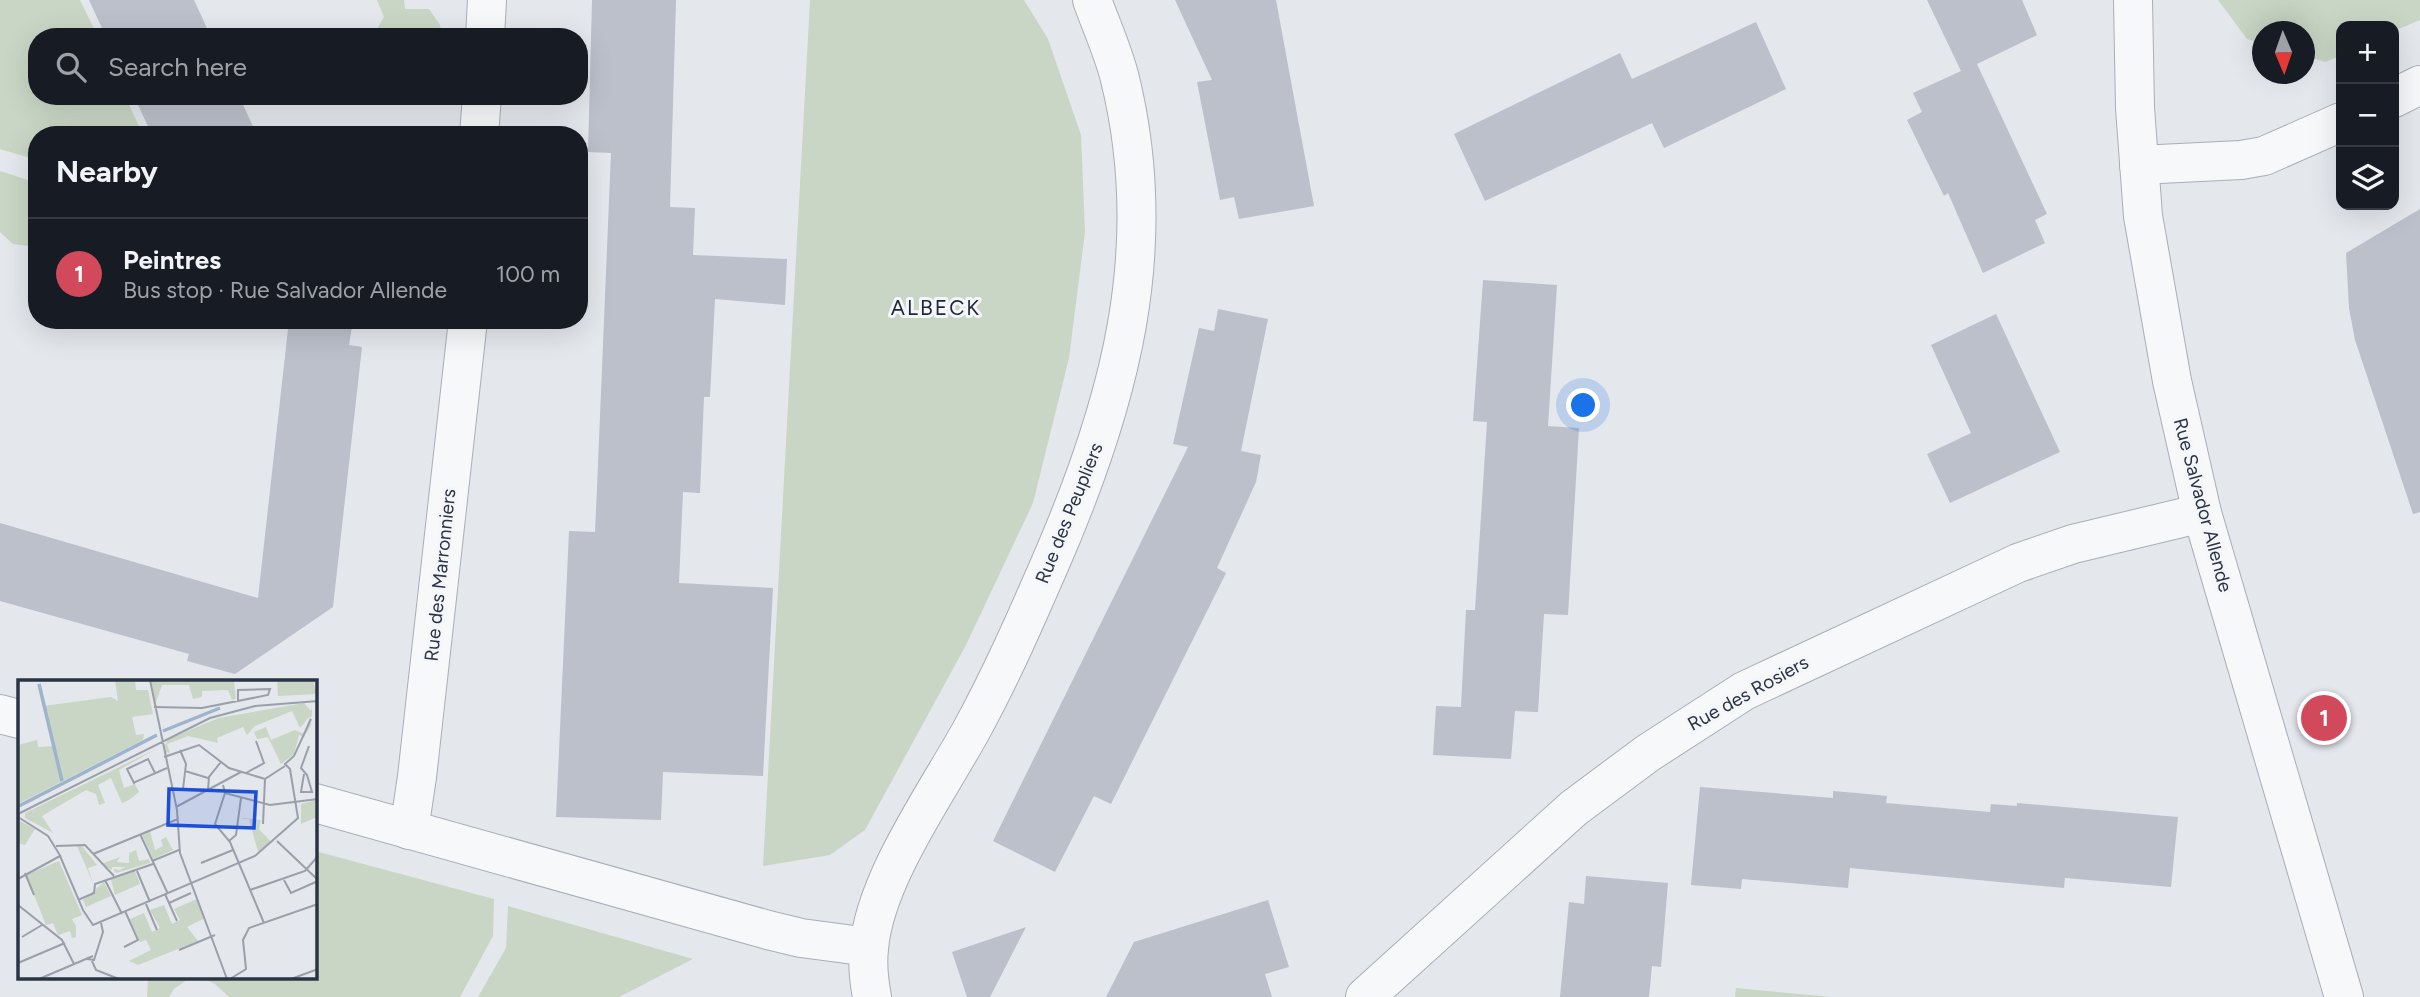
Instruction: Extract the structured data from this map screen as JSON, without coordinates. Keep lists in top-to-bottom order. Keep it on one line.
{"streets":{"street":["Rue Salvador Allende","Rue des Peupliers","Rue des Marronniers","Rue des Rosiers"]},"crossings":[["Rue Salvador Allende","Rue des Rosiers"]],"districts":["ALBECK"],"north":"bottom","page":{"map_buttons":["+","−"],"search":"Search here","heading":"Nearby","list":[{"mark":"1","name":"Peintres","note":"Bus stop · Rue Salvador Allende","value":"100 m"}],"pins":"1"}}
